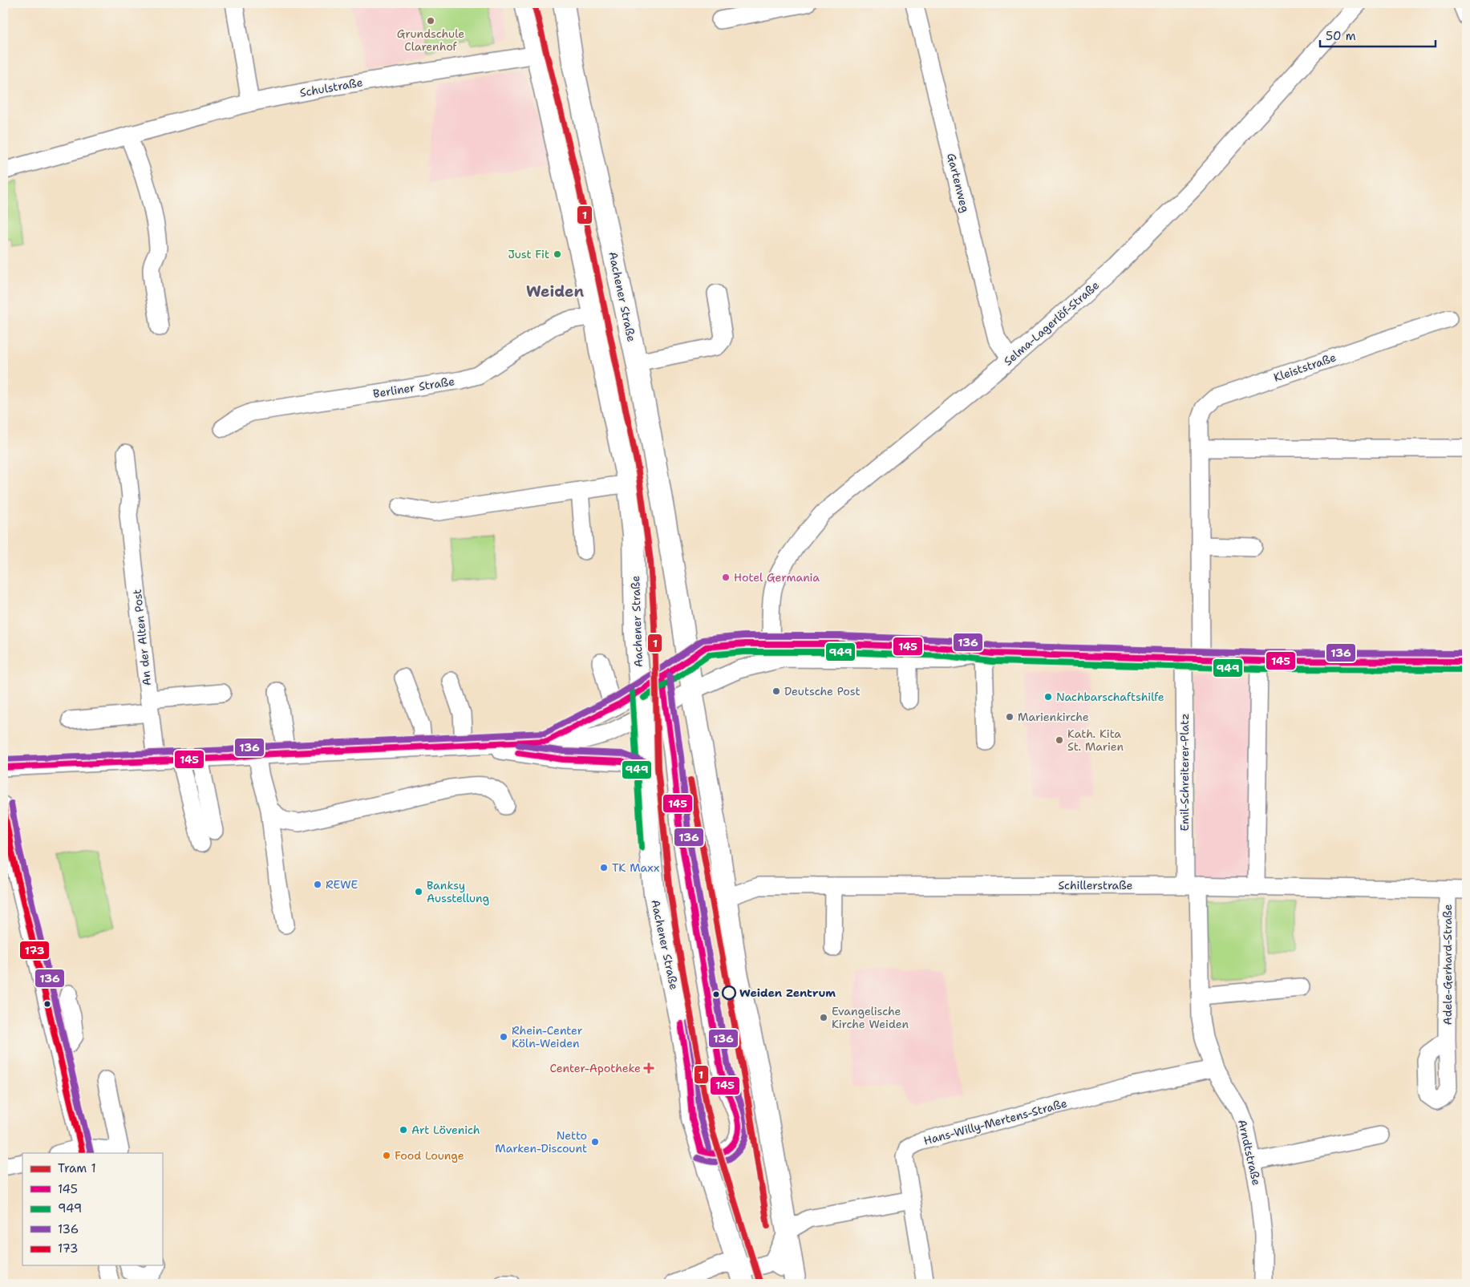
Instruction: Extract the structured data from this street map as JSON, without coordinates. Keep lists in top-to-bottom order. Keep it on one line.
{"streets":{"main road":["Aachener Straße"],"street":["Schulstraße","Gartenweg","Selma-Lagerlöf-Straße","Kleiststraße","Berliner Straße","An der Alten Post","Emil-Schreiterer-Platz","Schillerstraße","Adele-Gerhard-Straße","Hans-Willy-Mertens-Straße","Arndtstraße"]},"crossings":[["Schulstraße","Aachener Straße"],["Gartenweg","Selma-Lagerlöf-Straße"],["Aachener Straße","Berliner Straße"],["Aachener Straße","Schillerstraße"],["Emil-Schreiterer-Platz","Schillerstraße"],["Emil-Schreiterer-Platz","Arndtstraße"],["Schillerstraße","Adele-Gerhard-Straße"],["Schillerstraße","Arndtstraße"],["Hans-Willy-Mertens-Straße","Arndtstraße"]],"districts":["Weiden"],"places":{"other":["Grundschule Clarenhof","Just Fit","Hotel Germania","Deutsche Post","Nachbarschaftshilfe","Marienkirche","Kath. Kita St. Marien","TK Maxx","REWE","Banksy Ausstellung","Weiden Zentrum","Evangelische Kirche Weiden","Rhein-Center Köln-Weiden","Art Lövenich","Netto Marken-Discount","Food Lounge"],"health":["Center-Apotheke"]},"lines":["tram line 1","transit line 136","transit line 145","transit line 949","transit line 173"],"legend":["Tram 1","145","949","136","173"],"scale_bar":"50 m"}
